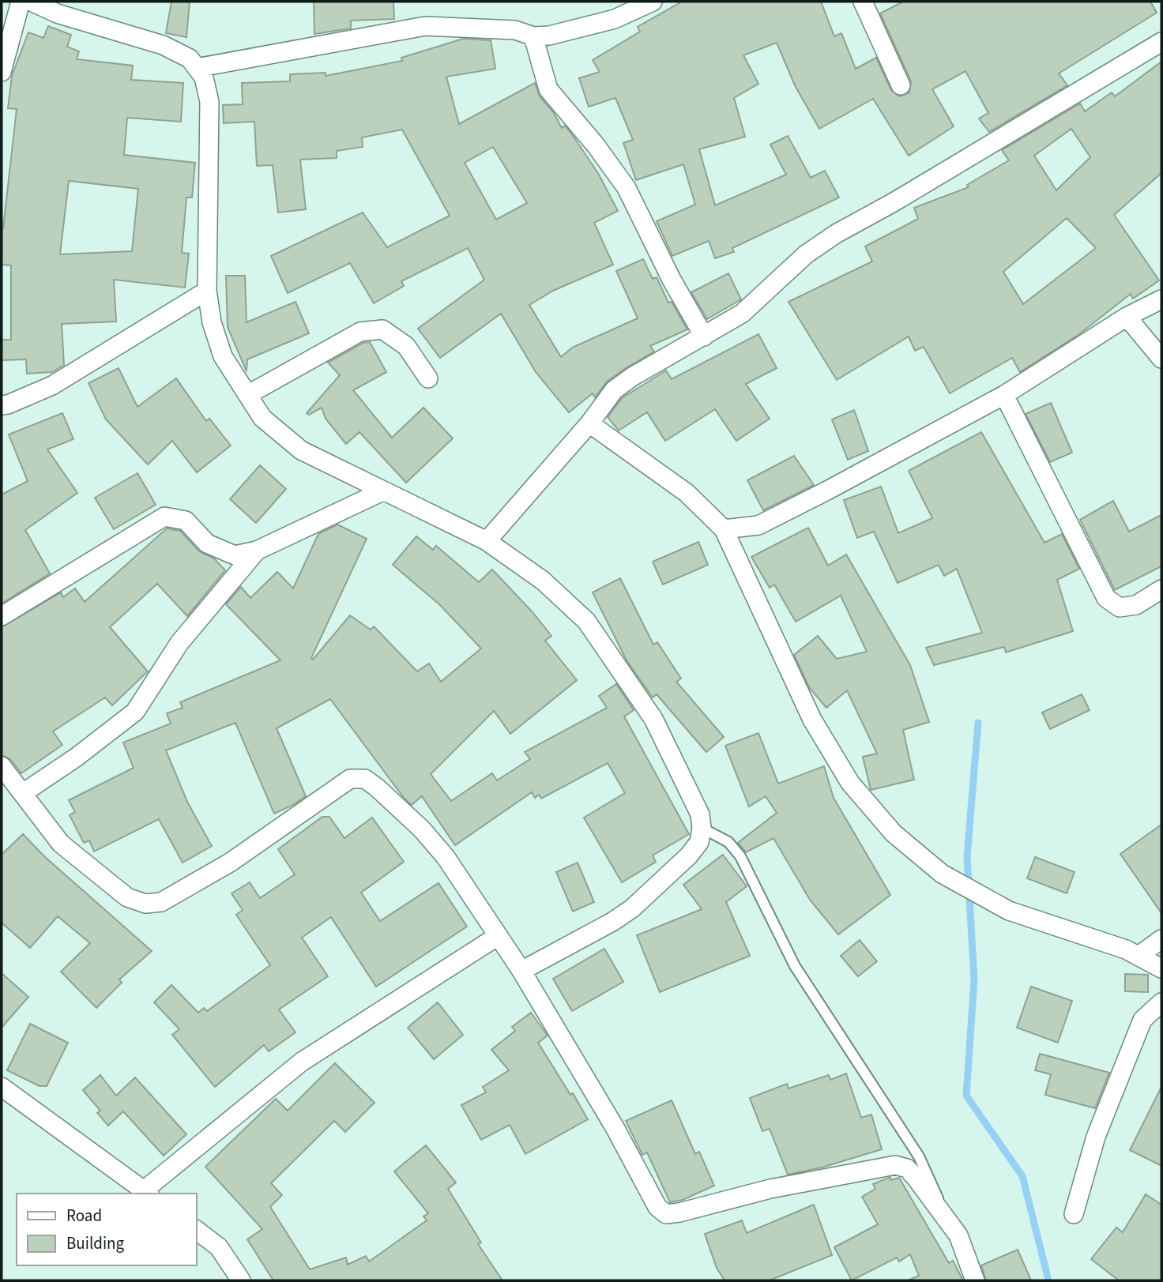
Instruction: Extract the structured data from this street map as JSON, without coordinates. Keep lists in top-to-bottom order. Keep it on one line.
{"legend":["Road","Building"]}
